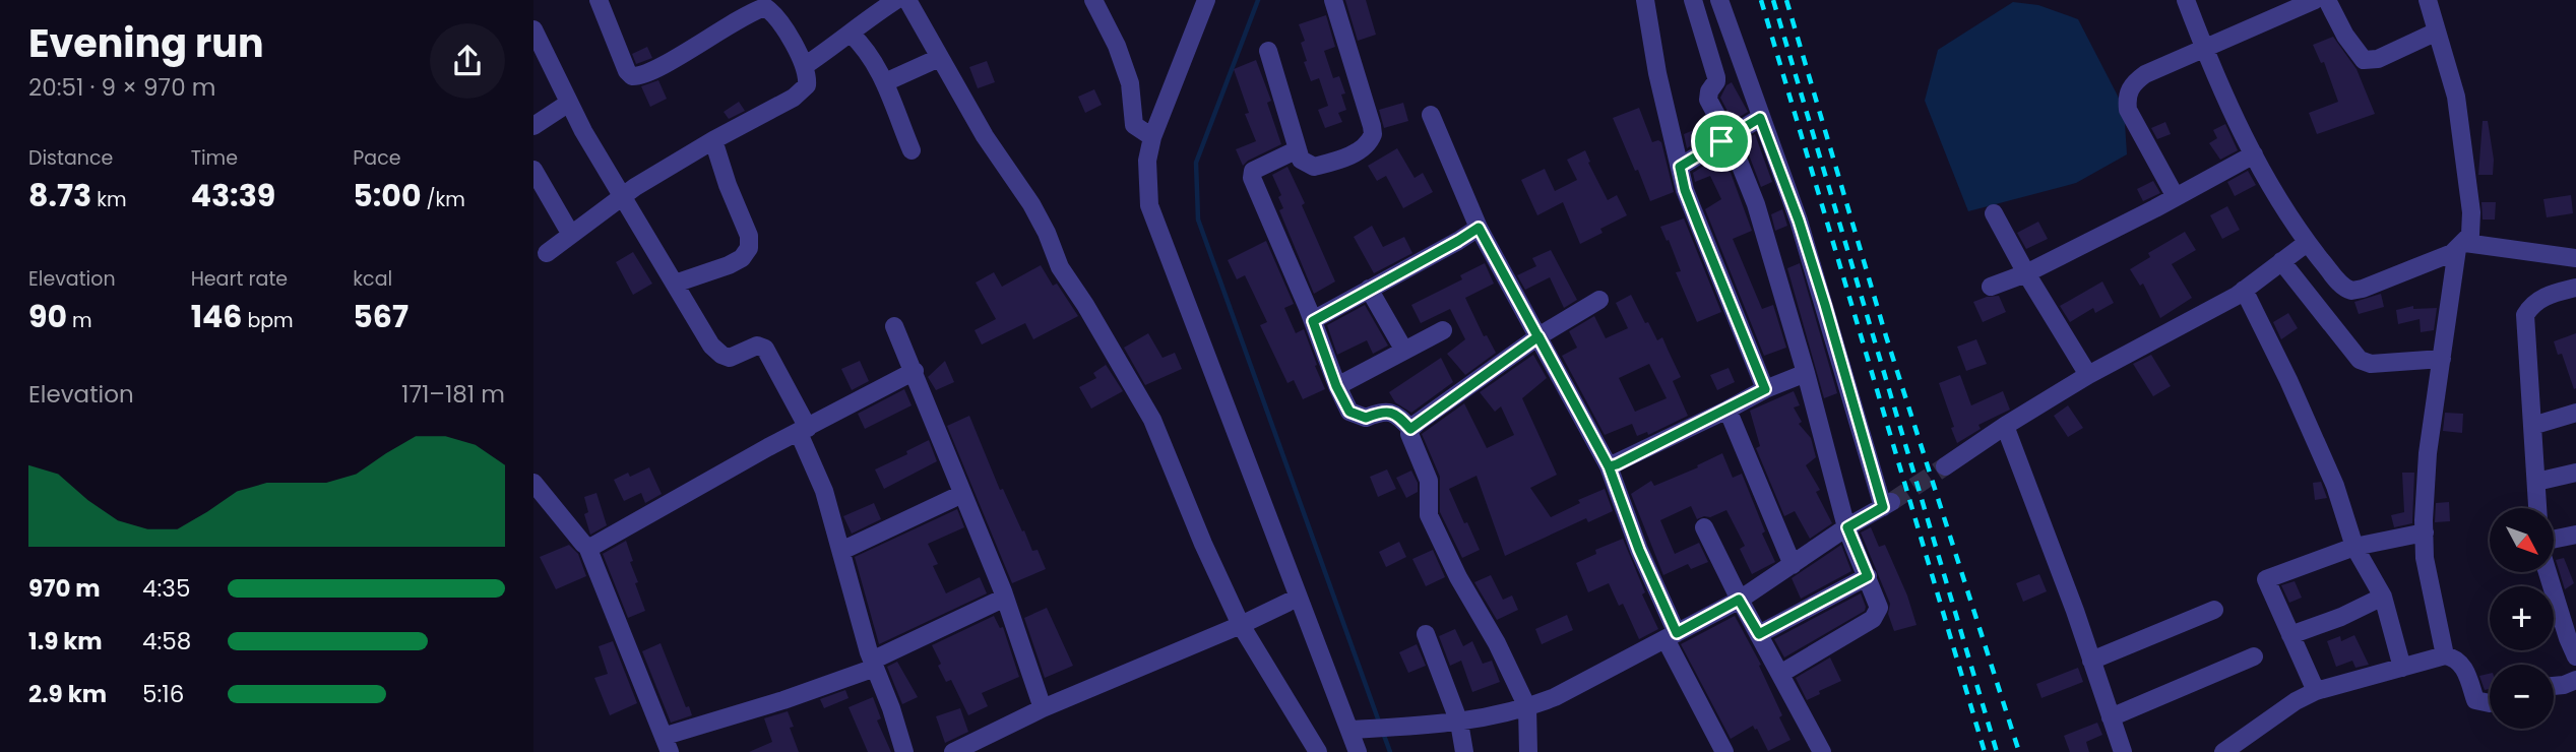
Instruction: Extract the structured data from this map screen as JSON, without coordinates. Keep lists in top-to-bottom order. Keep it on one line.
{"north":"bottom right","page":{"heading":["Evening run","20:51 · 9 × 970 m"],"stats":[["Distance","8.73 km"],["Time","43:39"],["Pace","5:00 /km"],["Elevation","90 m"],["Heart rate","146 bpm"],["kcal","567"]],"chart":["Elevation","171–181 m"],"map_buttons":["+","−"],"list":[{"name":"970 m","note":"4:35"},{"name":"1.9 km","note":"4:58"},{"name":"2.9 km","note":"5:16"}]}}
